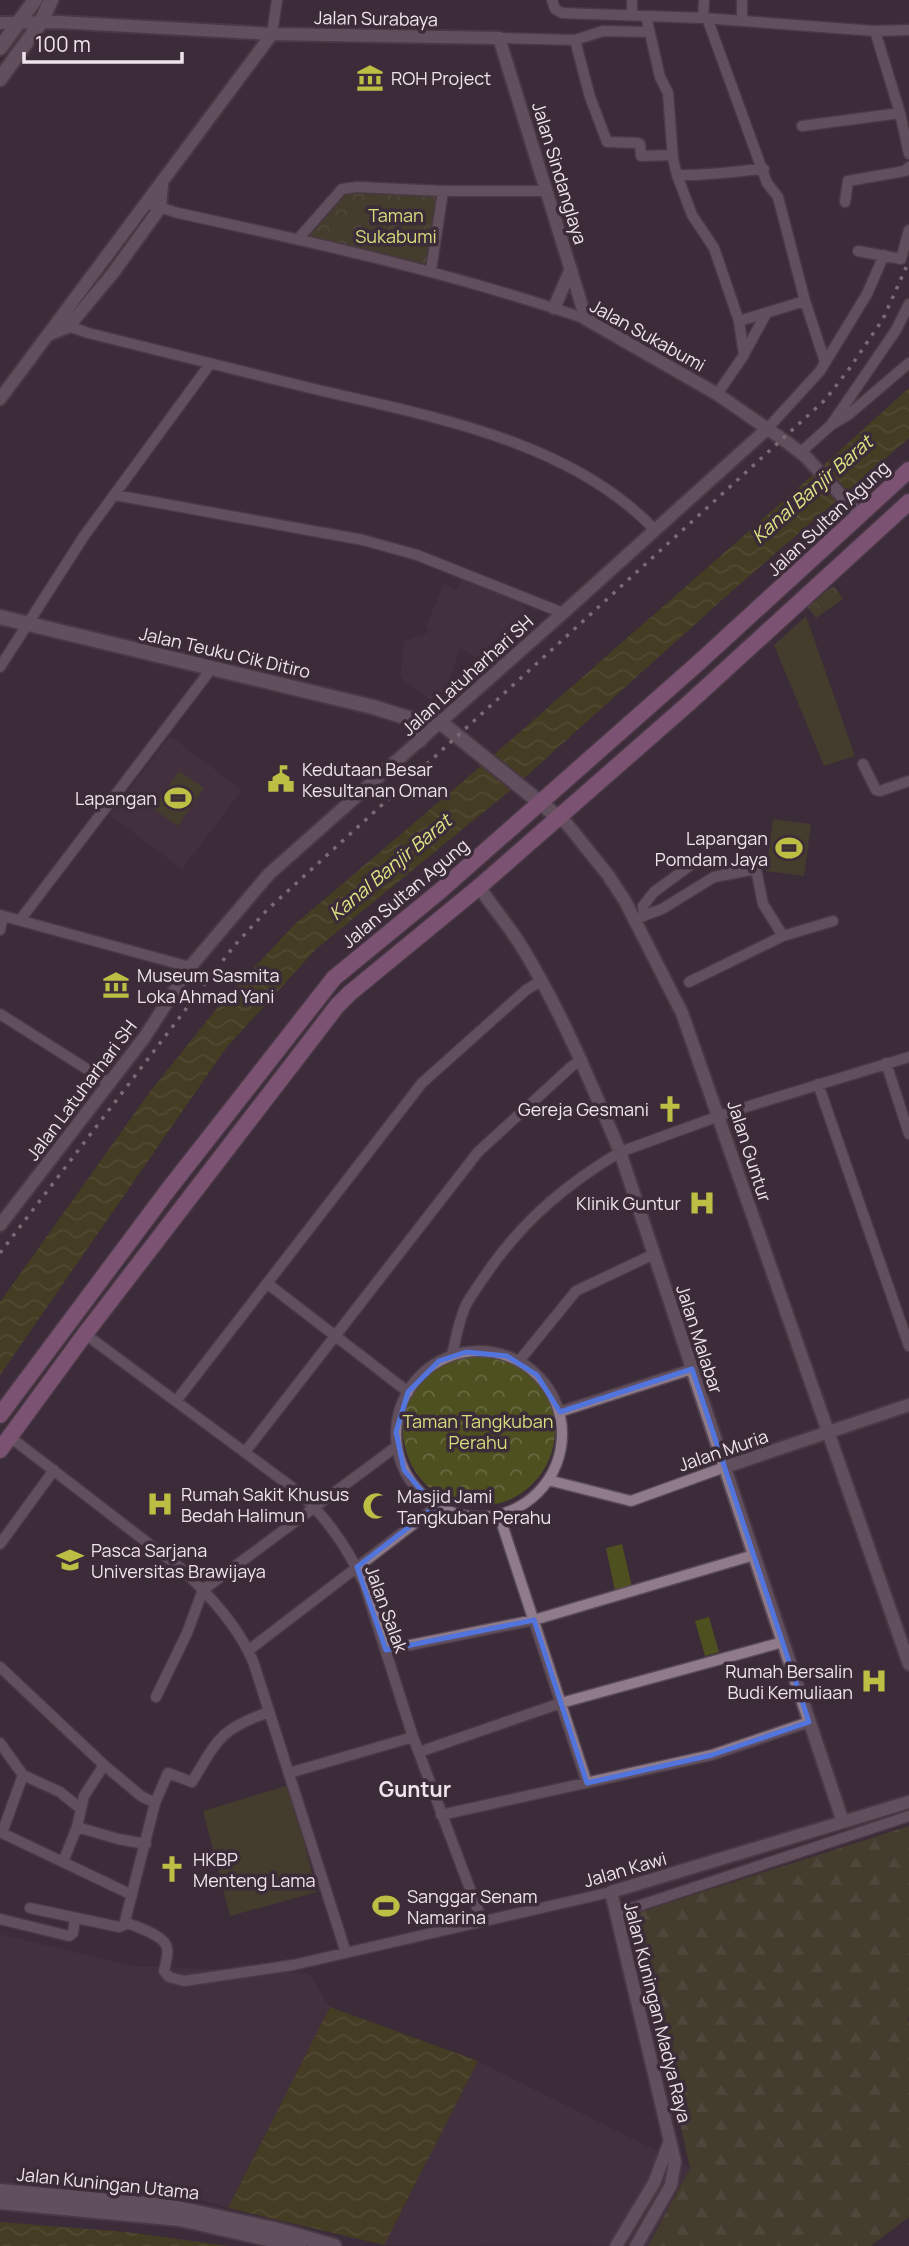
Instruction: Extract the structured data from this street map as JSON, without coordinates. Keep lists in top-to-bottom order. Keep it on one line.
{"streets":{"main road":["Jalan Sultan Agung","Jalan Teuku Cik Ditiro","Jalan Guntur","Jalan Kuningan Utama"],"street":["Jalan Surabaya","Jalan Sindanglaya","Jalan Sukabumi","Jalan Latuharhari SH","Jalan Malabar","Jalan Muria","Jalan Salak","Jalan Kawi","Jalan Kuningan Madya Raya"]},"crossings":[["Jalan Surabaya","Jalan Sindanglaya"],["Jalan Sindanglaya","Jalan Sukabumi"],["Jalan Sukabumi","Jalan Sultan Agung"],["Jalan Sukabumi","Jalan Latuharhari SH"],["Jalan Sultan Agung","Jalan Guntur"],["Jalan Teuku Cik Ditiro","Jalan Latuharhari SH"],["Jalan Teuku Cik Ditiro","Jalan Guntur"],["Jalan Latuharhari SH","Jalan Guntur"],["Jalan Guntur","Jalan Muria"],["Jalan Malabar","Jalan Muria"],["Jalan Malabar","Jalan Kawi"],["Jalan Salak","Jalan Kawi"],["Jalan Kawi","Jalan Kuningan Madya Raya"]],"districts":["Guntur"],"water":["Kanal Banjir Barat"],"parks":["Taman Sukabumi","Taman Tangkuban Perahu"],"places":{"museum":["ROH Project","Museum Sasmita Loka Ahmad Yani"],"public building":["Kedutaan Besar Kesultanan Oman"],"sports":["Lapangan","Lapangan Pomdam Jaya","Sanggar Senam Namarina"],"church":["Gereja Gesmani","HKBP Menteng Lama"],"hospital":["Klinik Guntur","Rumah Sakit Khusus Bedah Halimun","Rumah Bersalin Budi Kemuliaan"],"mosque":["Masjid Jami Tangkuban Perahu"],"school or university":["Pasca Sarjana Universitas Brawijaya"]},"scale_bar":"100 m"}
